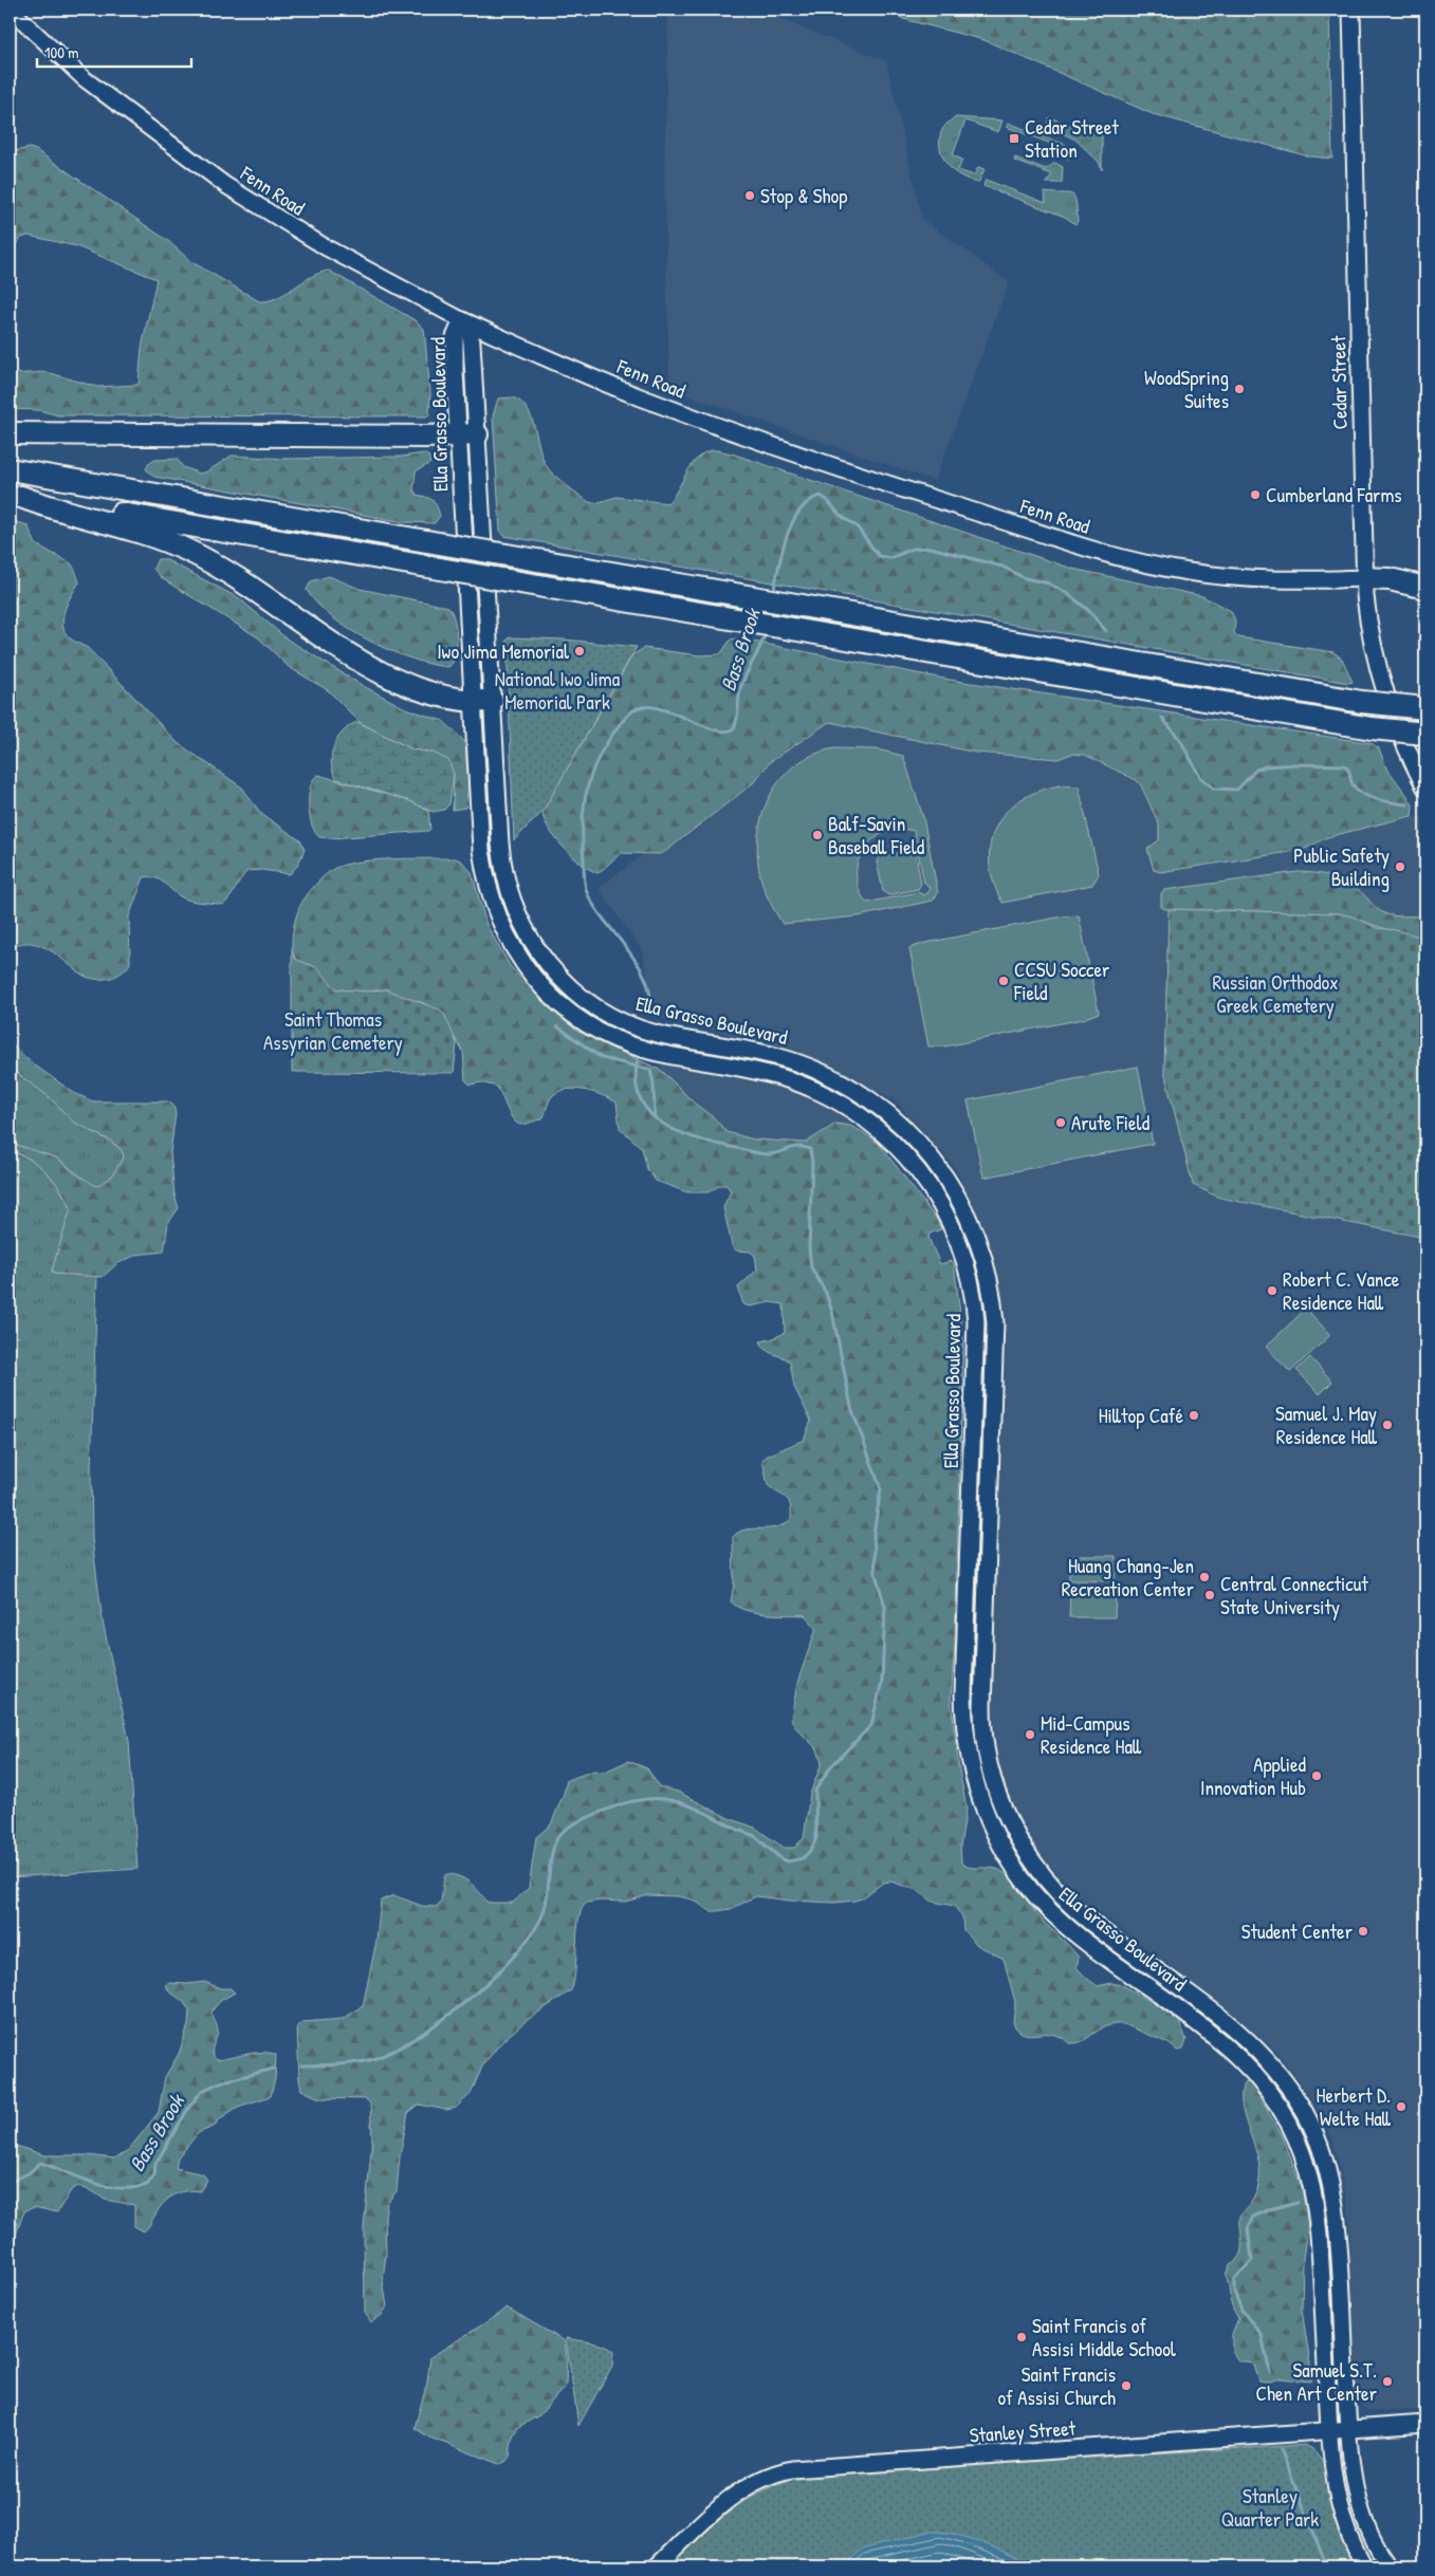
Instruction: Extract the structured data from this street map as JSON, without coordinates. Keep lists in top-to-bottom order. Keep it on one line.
{"streets":{"main road":["Fenn Road","Cedar Street","Ella Grasso Boulevard","Stanley Street"]},"crossings":[["Fenn Road","Cedar Street"],["Fenn Road","Ella Grasso Boulevard"],["Ella Grasso Boulevard","Stanley Street"]],"water":["Bass Brook"],"parks":["National Iwo Jima Memorial Park","Russian Orthodox Greek Cemetery","Saint Thomas Assyrian Cemetery","Stanley Quarter Park"],"places":{"transit":["Cedar Street Station"],"other":["Stop & Shop","WoodSpring Suites","Cumberland Farms","Iwo Jima Memorial","Balf-Savin Baseball Field","Public Safety Building","CCSU Soccer Field","Arute Field","Robert C. Vance Residence Hall","Hilltop Café","Samuel J. May Residence Hall","Huang Chang-Jen Recreation Center","Central Connecticut State University","Mid-Campus Residence Hall","Applied Innovation Hub","Student Center","Herbert D. Welte Hall","Saint Francis of Assisi Middle School","Samuel S.T. Chen Art Center","Saint Francis of Assisi Church"]},"scale_bar":"100 m"}
